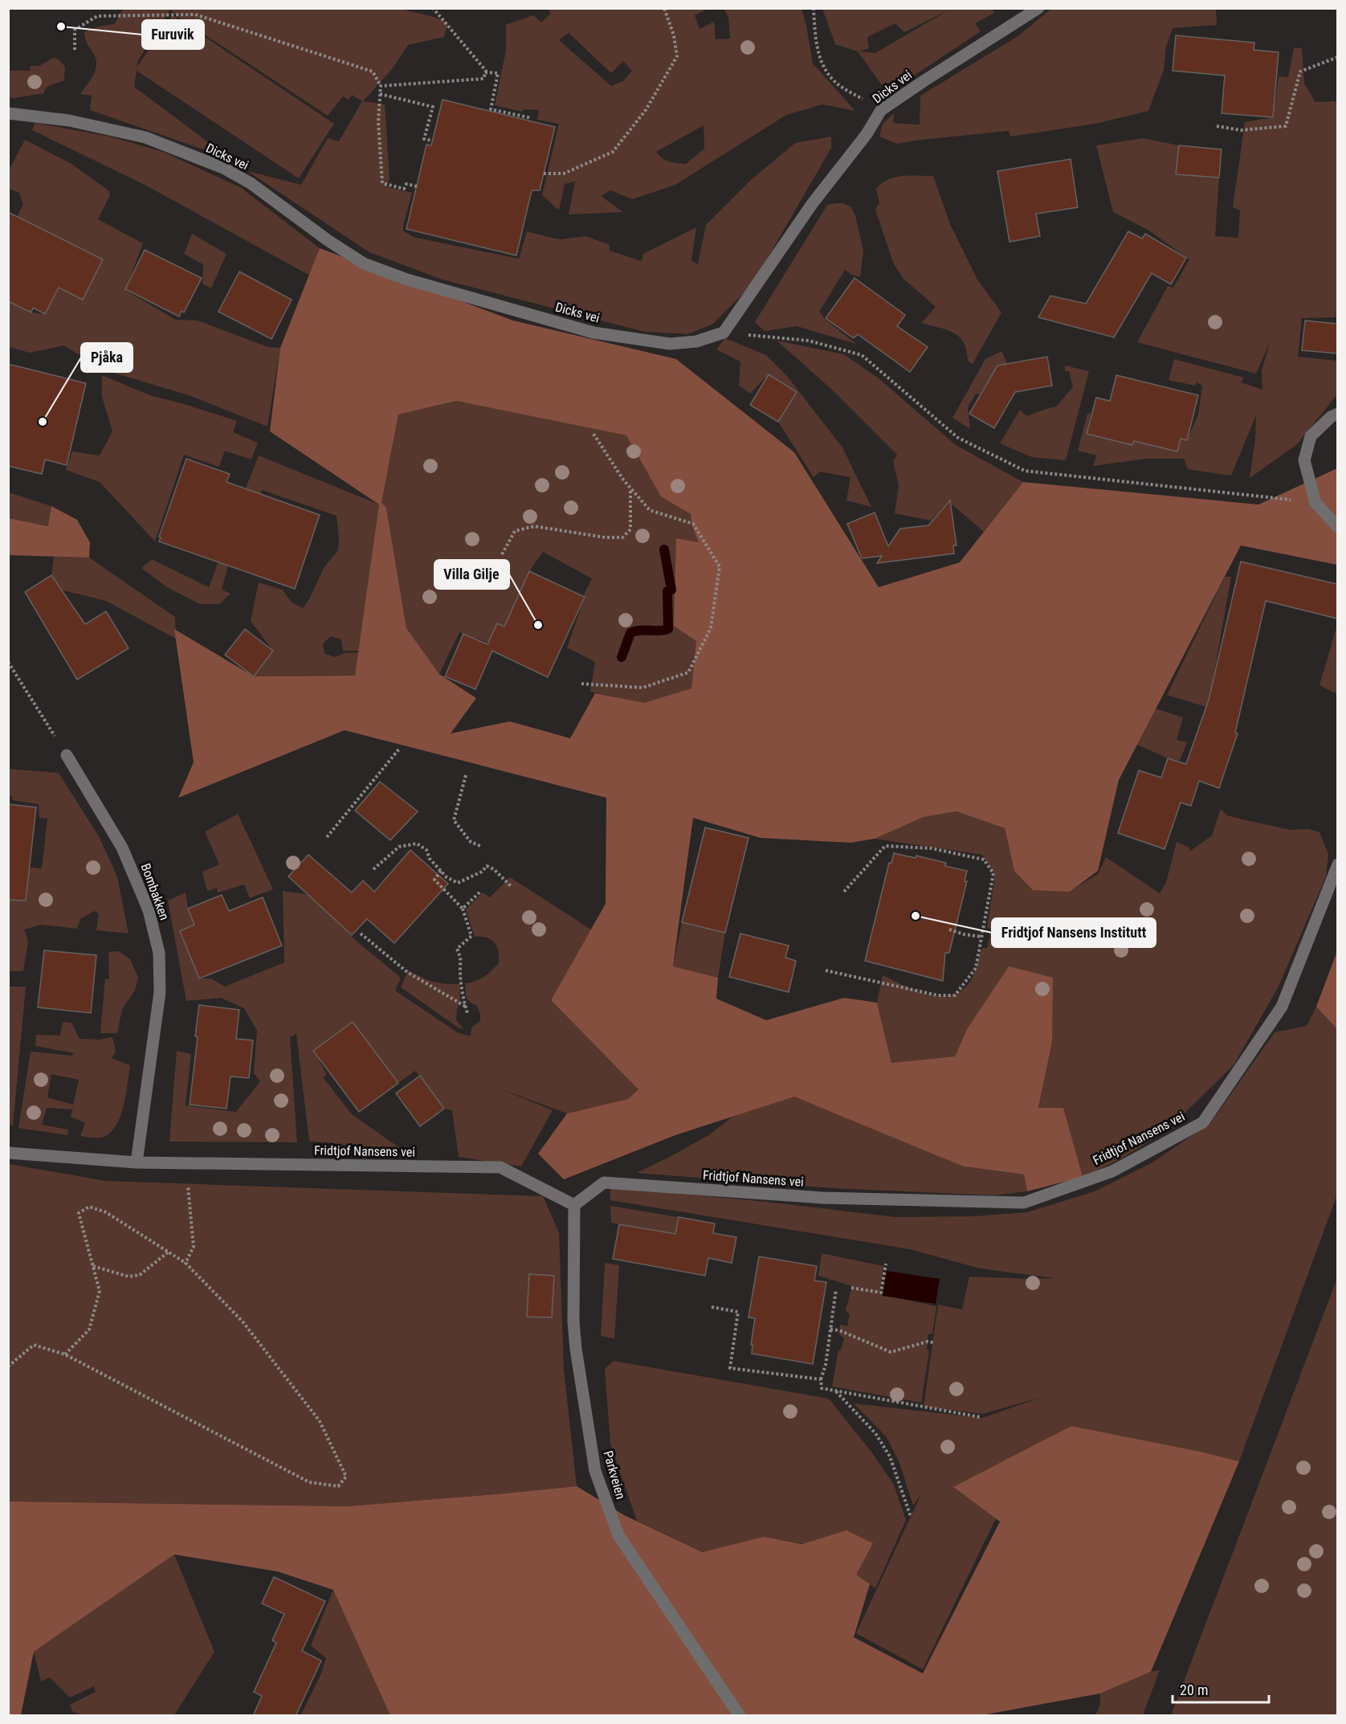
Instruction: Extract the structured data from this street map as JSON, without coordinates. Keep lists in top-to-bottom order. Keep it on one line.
{"streets":{"street":["Dicks vei","Bombakken","Fridtjof Nansens vei","Parkveien"]},"crossings":[["Bombakken","Fridtjof Nansens vei"],["Fridtjof Nansens vei","Parkveien"]],"places":["Furuvik","Pjåka","Villa Gilje","Fridtjof Nansens Institutt"],"scale_bar":"20 m"}
